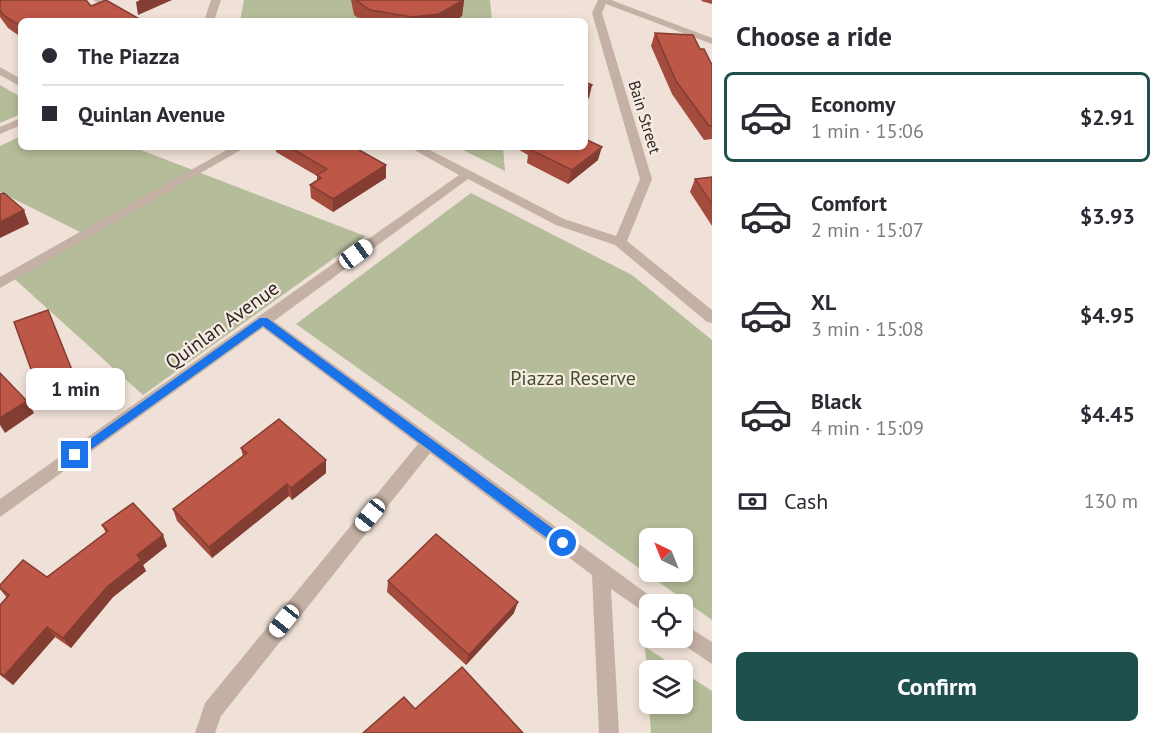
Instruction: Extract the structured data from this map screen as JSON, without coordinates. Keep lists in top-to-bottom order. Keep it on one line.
{"streets":{"street":["Bain Street","Quinlan Avenue"]},"parks":["Piazza Reserve"],"north":"top left","page":{"heading":"Choose a ride","banner":["The Piazza","Quinlan Avenue"],"list":[{"name":"Economy","note":"1 min · 15:06","value":"$2.91"},{"name":"Comfort","note":"2 min · 15:07","value":"$3.93"},{"name":"XL","note":"3 min · 15:08","value":"$4.95"},{"name":"Black","note":"4 min · 15:09","value":"$4.45"}],"bubble":"1 min","pay":["Cash","130 m"],"buttons":"Confirm"}}
